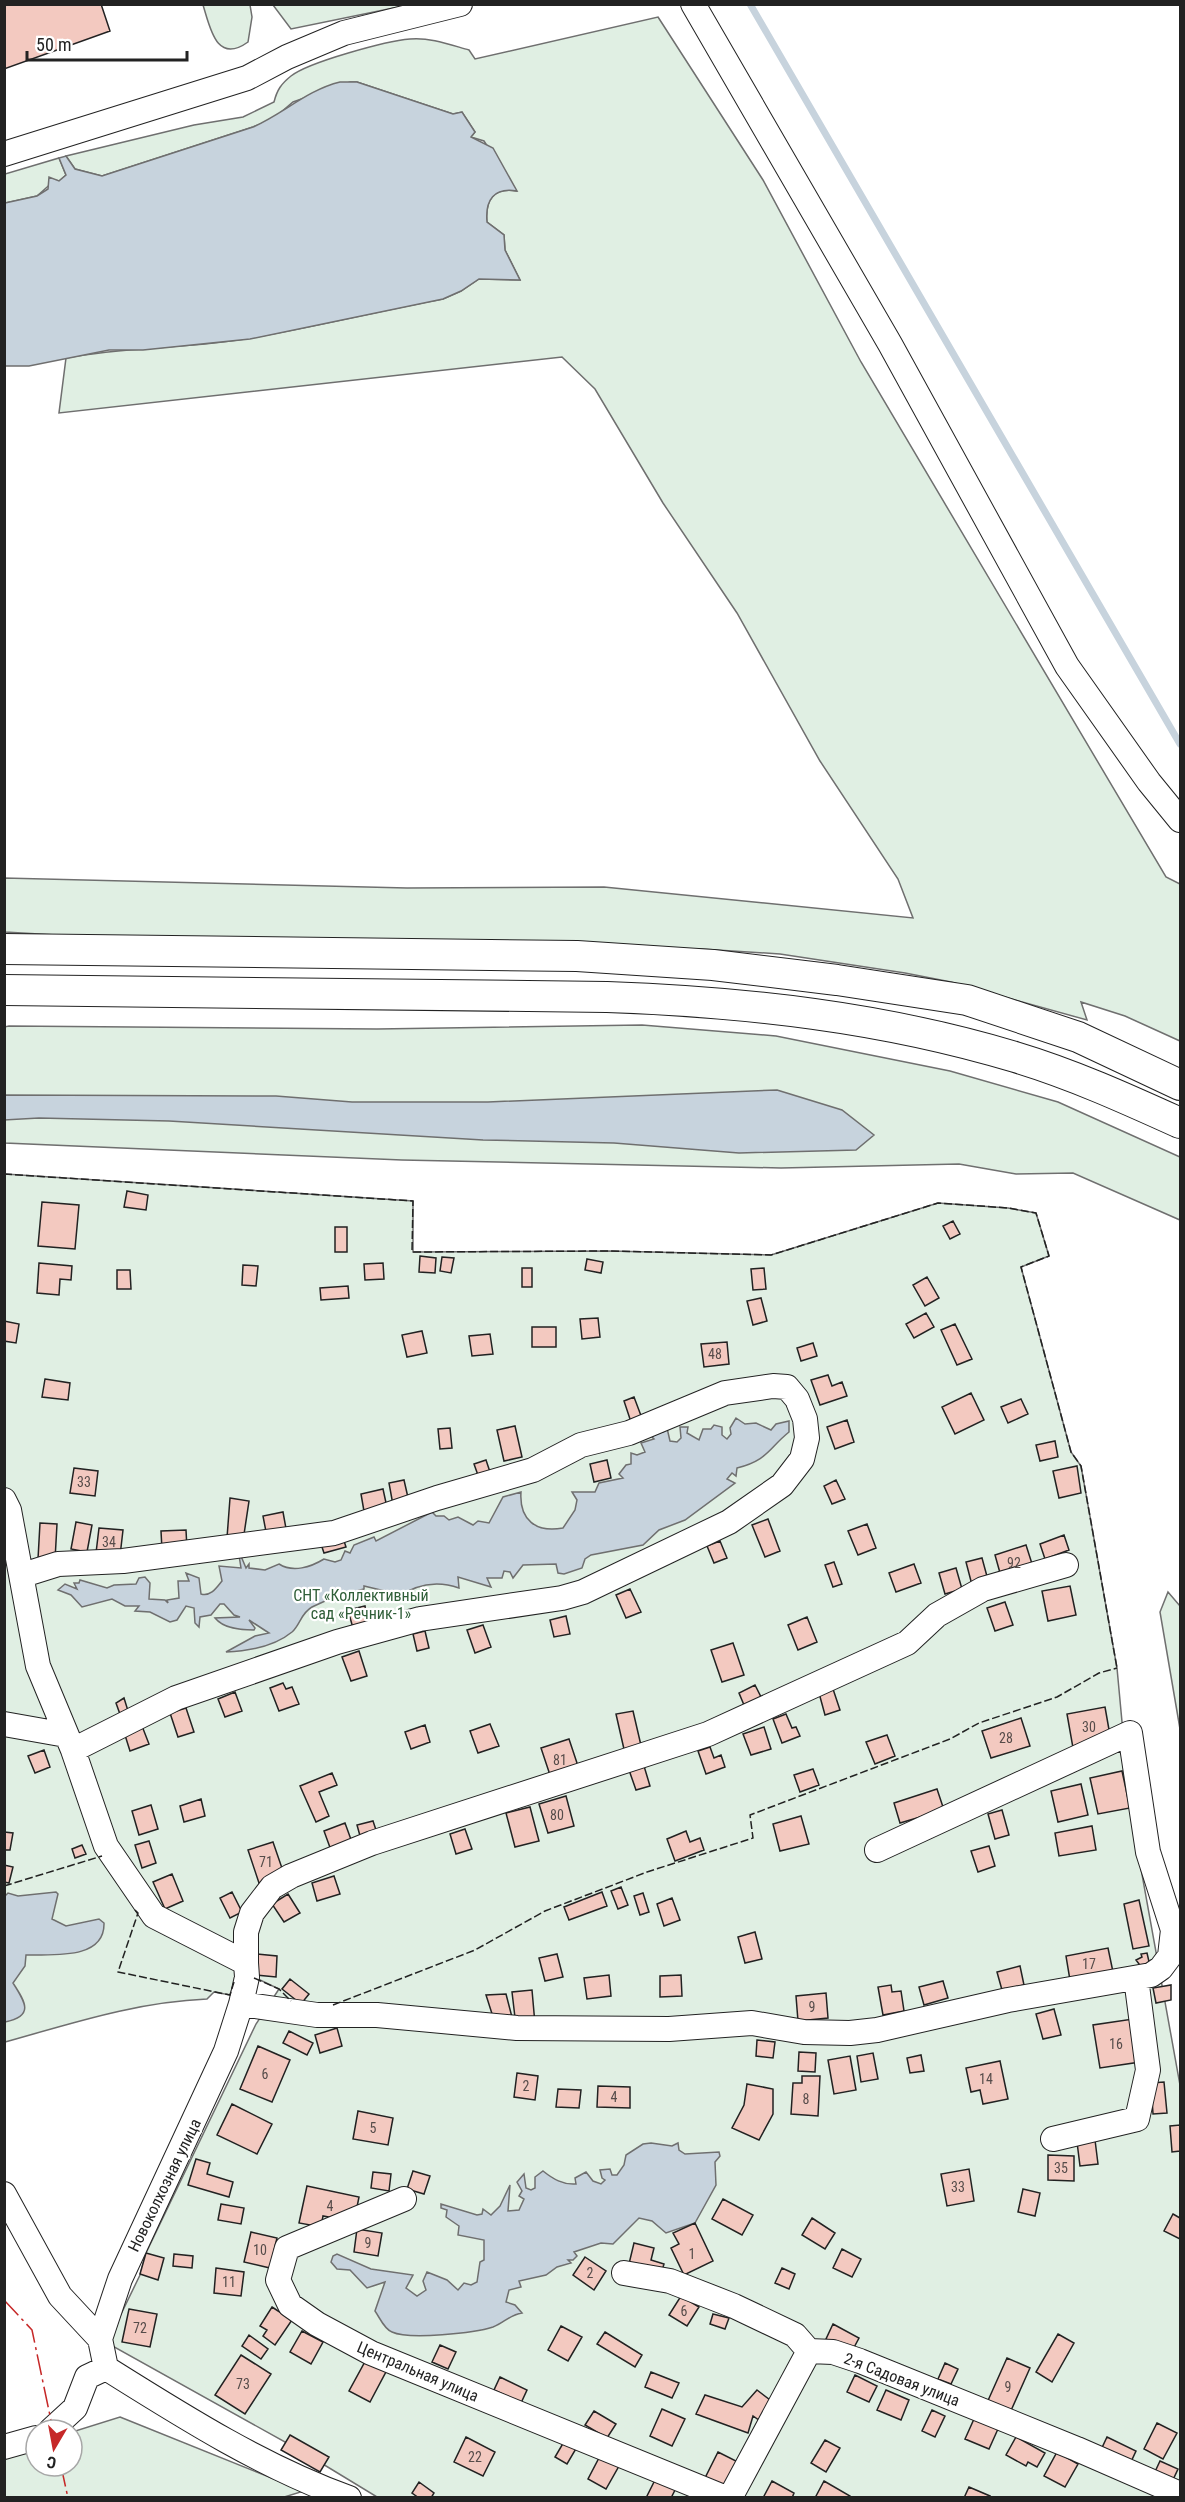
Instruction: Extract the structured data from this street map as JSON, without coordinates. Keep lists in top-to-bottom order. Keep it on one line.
{"streets":{"street":["Новоколхозная улица","Центральная улица","2-я Садовая улица"]},"parks":["СНТ «Коллективный сад «Речник-1»"],"house_numbers":["48","33","34","92","30","28","81","80","71","17","9","16","6","14","2","4","8","5","35","33","4","9","10","1","2","11","6","72","73","9","22"],"scale_bar":"50 m","north":"bottom"}
